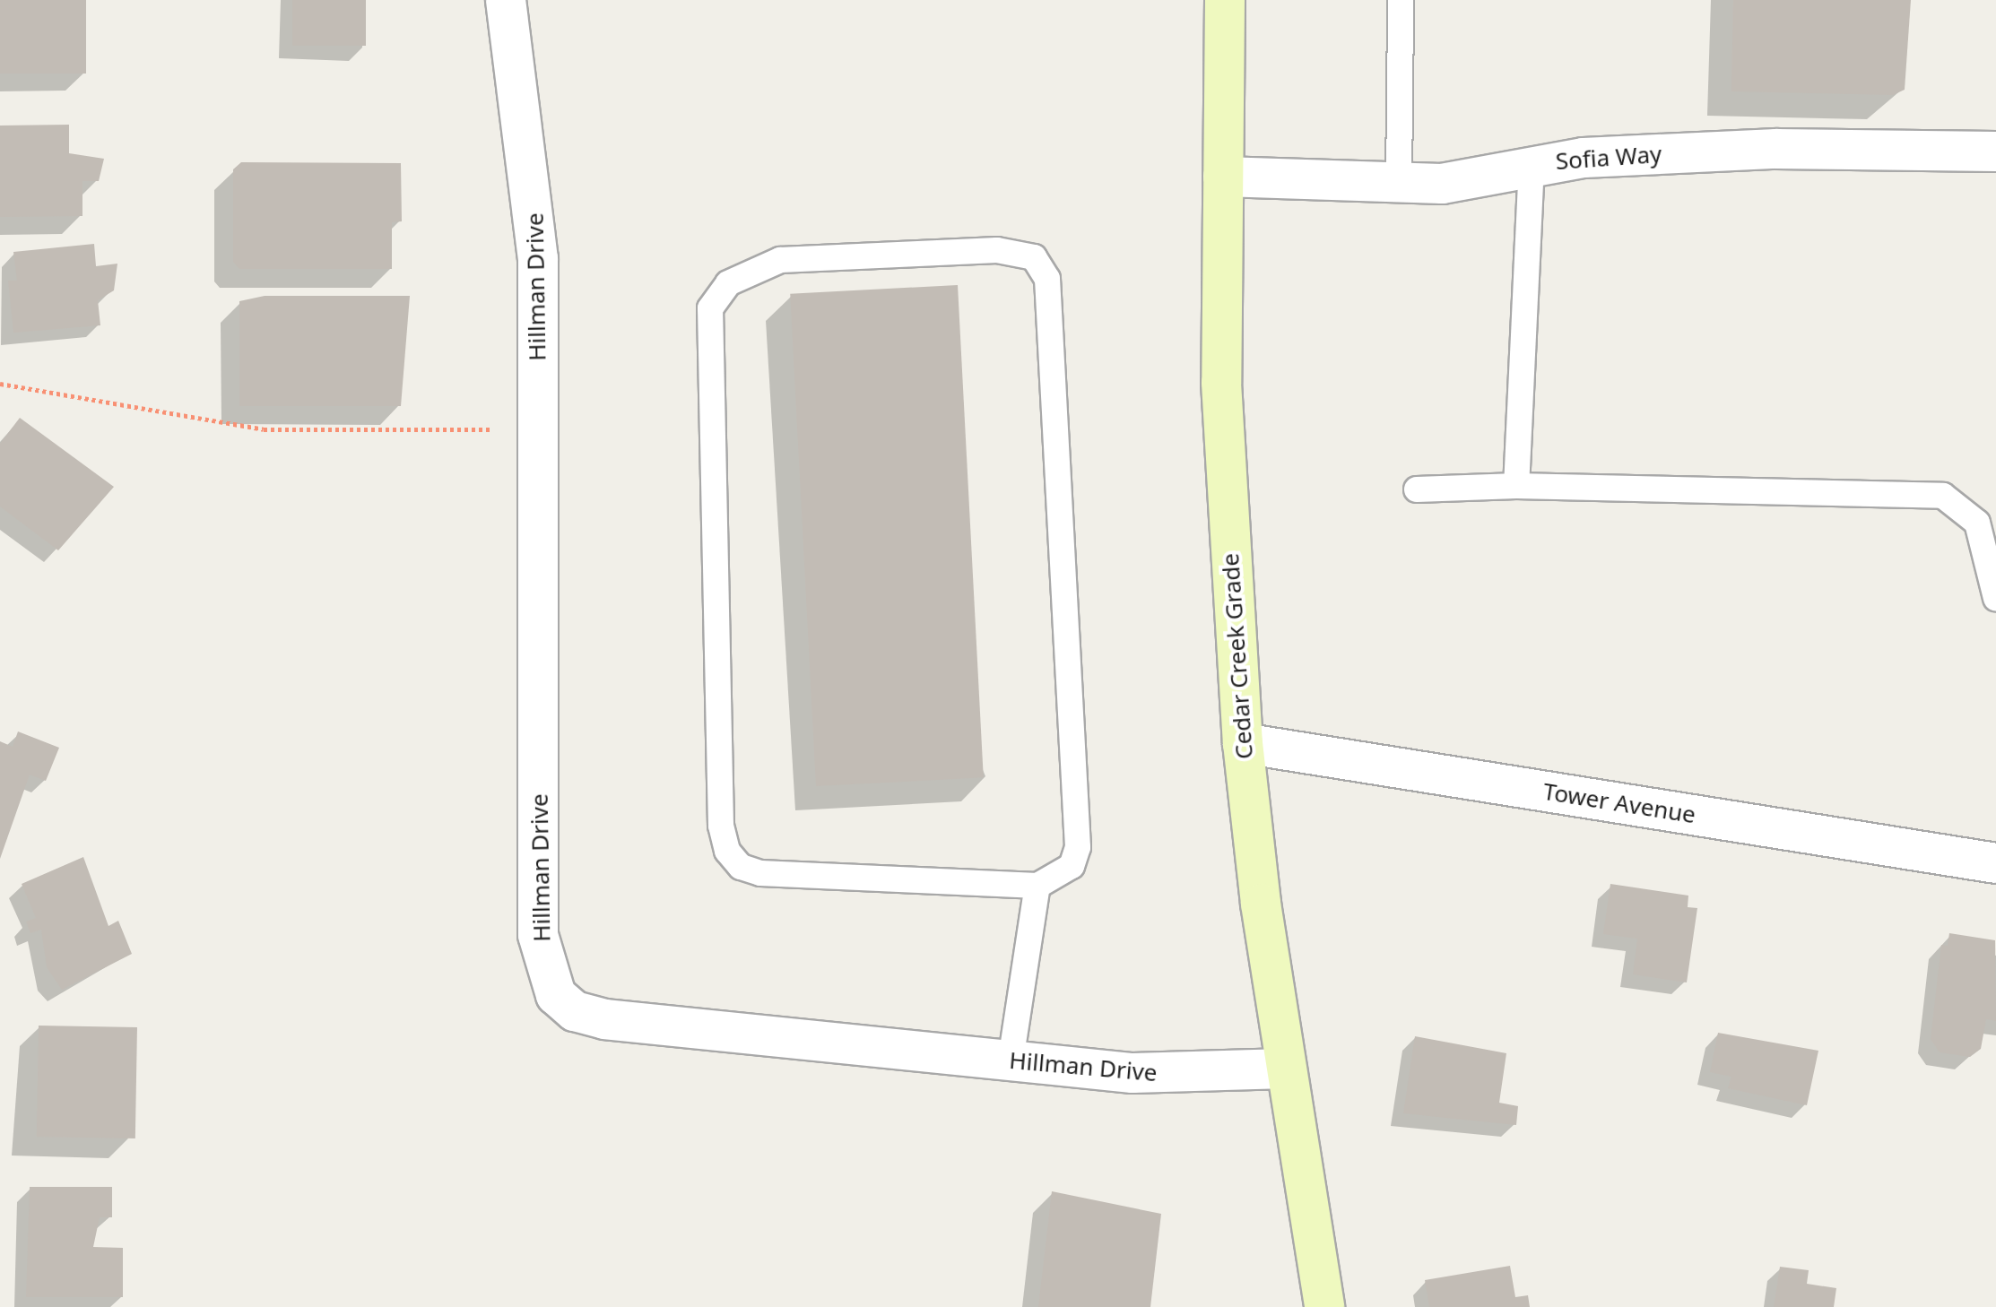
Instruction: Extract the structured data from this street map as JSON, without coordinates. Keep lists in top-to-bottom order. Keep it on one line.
{"streets":{"main road":["Cedar Creek Grade"],"street":["Sofia Way","Hillman Drive","Tower Avenue"]},"crossings":[["Sofia Way","Cedar Creek Grade"],["Hillman Drive","Cedar Creek Grade"],["Cedar Creek Grade","Tower Avenue"]]}
